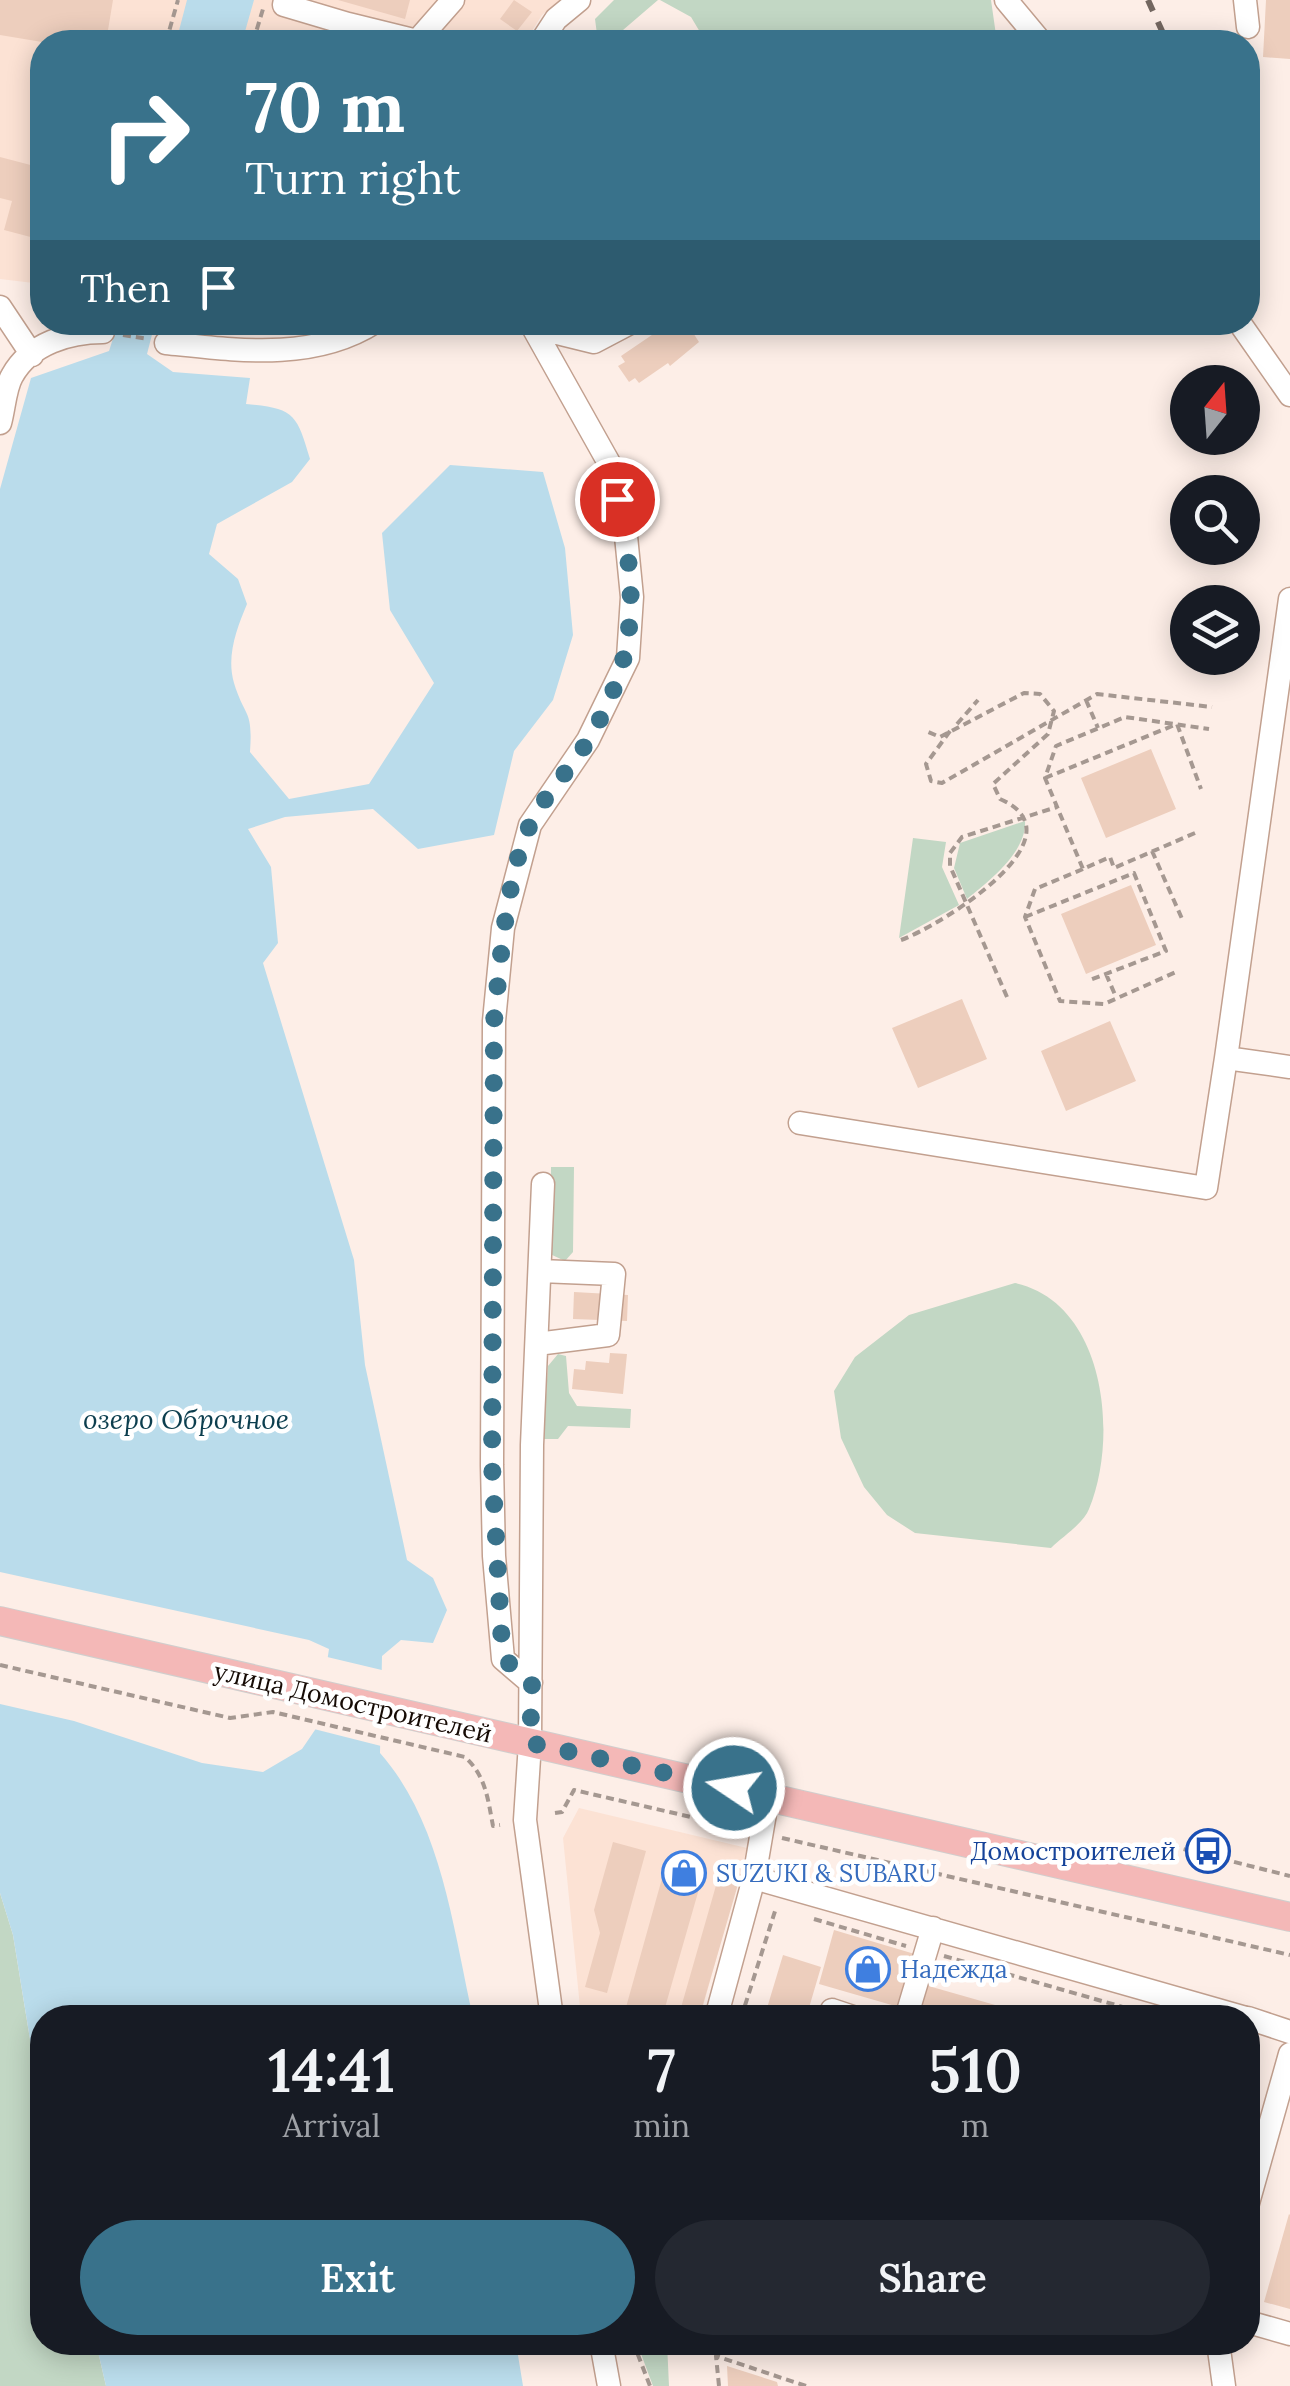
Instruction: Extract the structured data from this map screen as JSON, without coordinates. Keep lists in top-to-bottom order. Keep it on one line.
{"streets":{"main road":["улица Домостроителей"]},"water":["озеро Оброчное"],"places":{"bus stop":["Домостроителей"],"shop":["SUZUKI & SUBARU","Надежда"]},"north":"top","page":{"turn":["70 m","Turn right"],"then":"Then","eta":["14:41","Arrival","7","min","510","m"],"buttons":["Exit","Share"]}}
